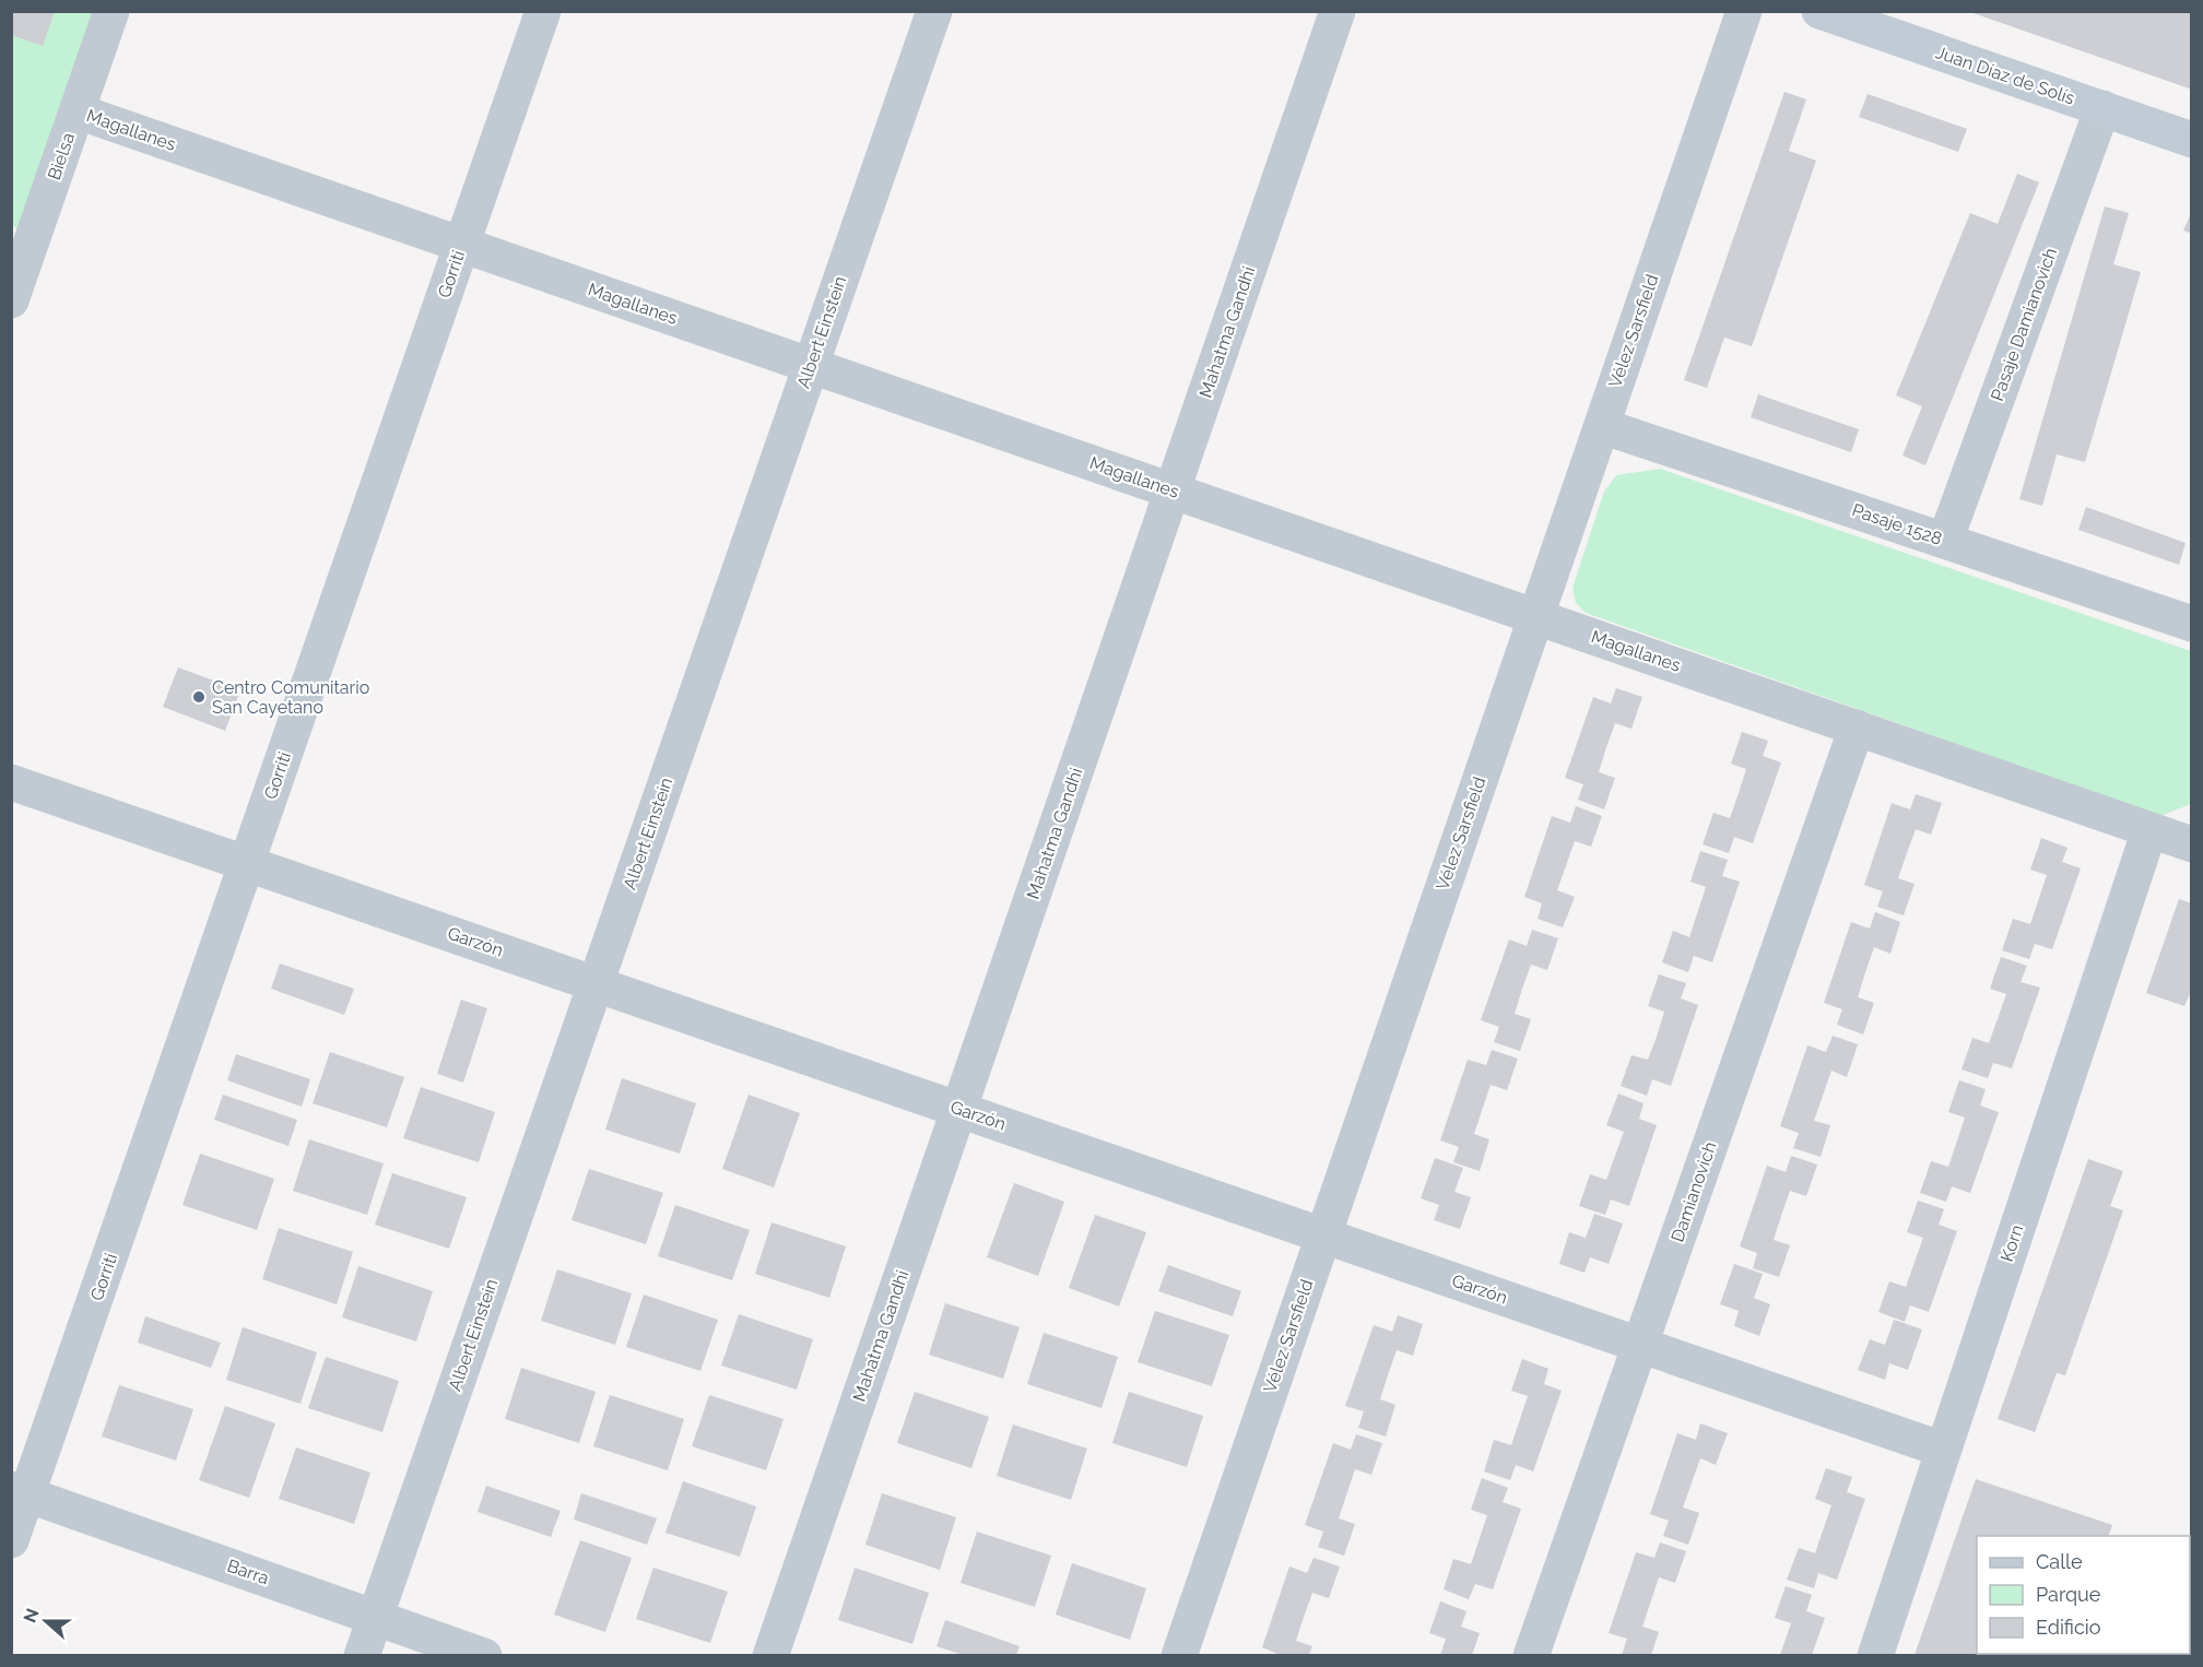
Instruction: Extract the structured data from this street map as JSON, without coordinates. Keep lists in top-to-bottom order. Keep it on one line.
{"streets":{"main road":["Juan Díaz de Solís"],"street":["Magallanes","Bielsa","Gorriti","Pasaje Damianovich","Vélez Sarsfield","Albert Einstein","Mahatma Gandhi","Pasaje 1528","Garzón","Damianovich","Korn","Barra"]},"crossings":[["Juan Díaz de Solís","Pasaje Damianovich"],["Magallanes","Bielsa"],["Magallanes","Gorriti"],["Magallanes","Vélez Sarsfield"],["Magallanes","Albert Einstein"],["Magallanes","Mahatma Gandhi"],["Magallanes","Damianovich"],["Magallanes","Korn"],["Gorriti","Garzón"],["Gorriti","Barra"],["Pasaje Damianovich","Pasaje 1528"],["Vélez Sarsfield","Pasaje 1528"],["Vélez Sarsfield","Garzón"],["Albert Einstein","Garzón"],["Albert Einstein","Barra"],["Mahatma Gandhi","Garzón"],["Garzón","Damianovich"],["Garzón","Korn"]],"places":["Centro Comunitario San Cayetano"],"legend":["Calle","Parque","Edificio"],"north":"left"}
